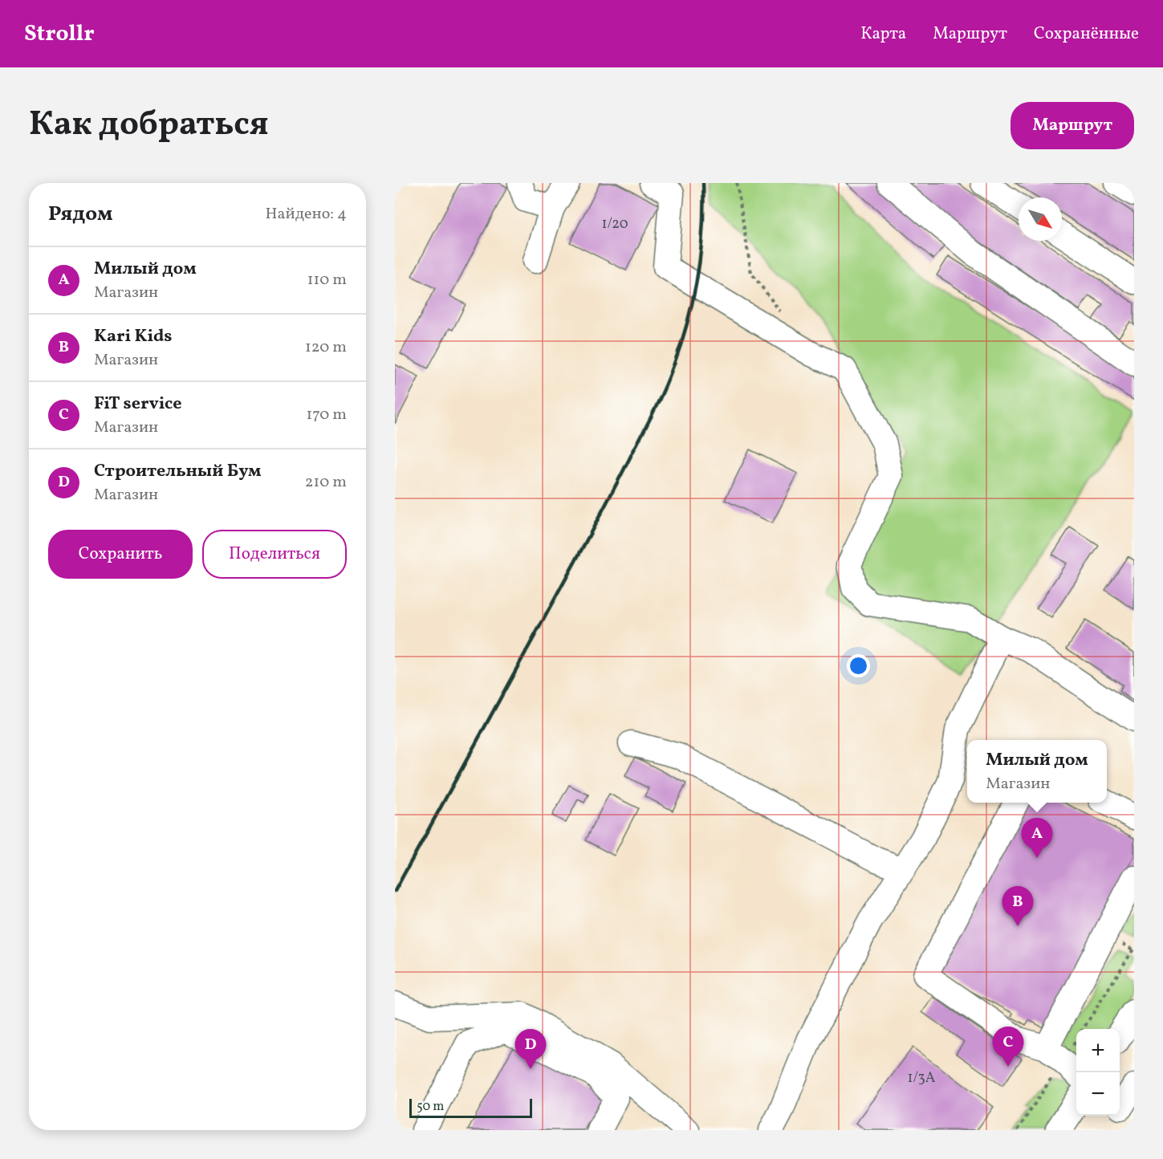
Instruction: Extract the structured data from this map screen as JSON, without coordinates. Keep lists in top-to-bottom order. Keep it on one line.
{"house_numbers":["1/20","1/3А"],"scale_bar":"50 m","north":"bottom right","page":{"header":"Strollr","nav":["Карта","Маршрут","Сохранённые"],"title":"Как добраться","buttons":["Маршрут",["Сохранить","Поделиться"]],"heading":["Рядом","Найдено: 4"],"list":[{"mark":"A","name":"Милый дом","note":"Магазин","value":"110 m"},{"mark":"B","name":"Kari Kids","note":"Магазин","value":"120 m"},{"mark":"C","name":"FiT service","note":"Магазин","value":"170 m"},{"mark":"D","name":"Строительный Бум","note":"Магазин","value":"210 m"}],"popup":["Милый дом","Магазин"],"pins":["A","B","C","D"],"map_buttons":["+","−"],"scale":"50 m"}}
